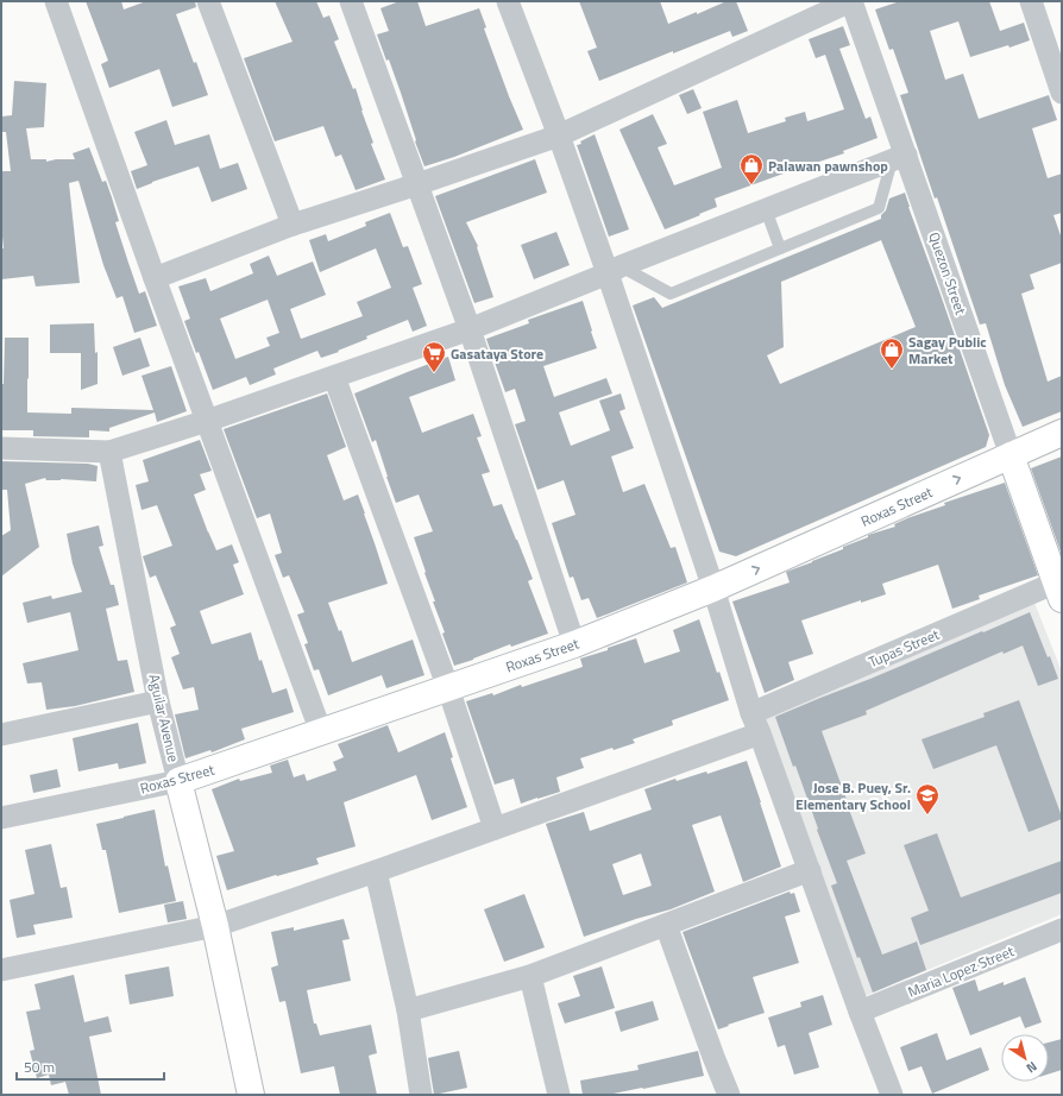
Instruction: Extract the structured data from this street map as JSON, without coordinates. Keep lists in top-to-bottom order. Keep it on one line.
{"streets":{"street":["Quezon Street","Roxas Street","Tupas Street","Aguilar Avenue","Maria Lopez Street"]},"crossings":[["Quezon Street","Roxas Street"],["Quezon Street","Tupas Street"],["Roxas Street","Aguilar Avenue"],["Tupas Street","Aguilar Avenue"]],"places":{"shop":["Palawan pawnshop","Sagay Public Market"],"supermarket":["Gasataya Store"],"school or university":["Jose B. Puey, Sr. Elementary School"]},"scale_bar":"50 m","north":"bottom right"}
